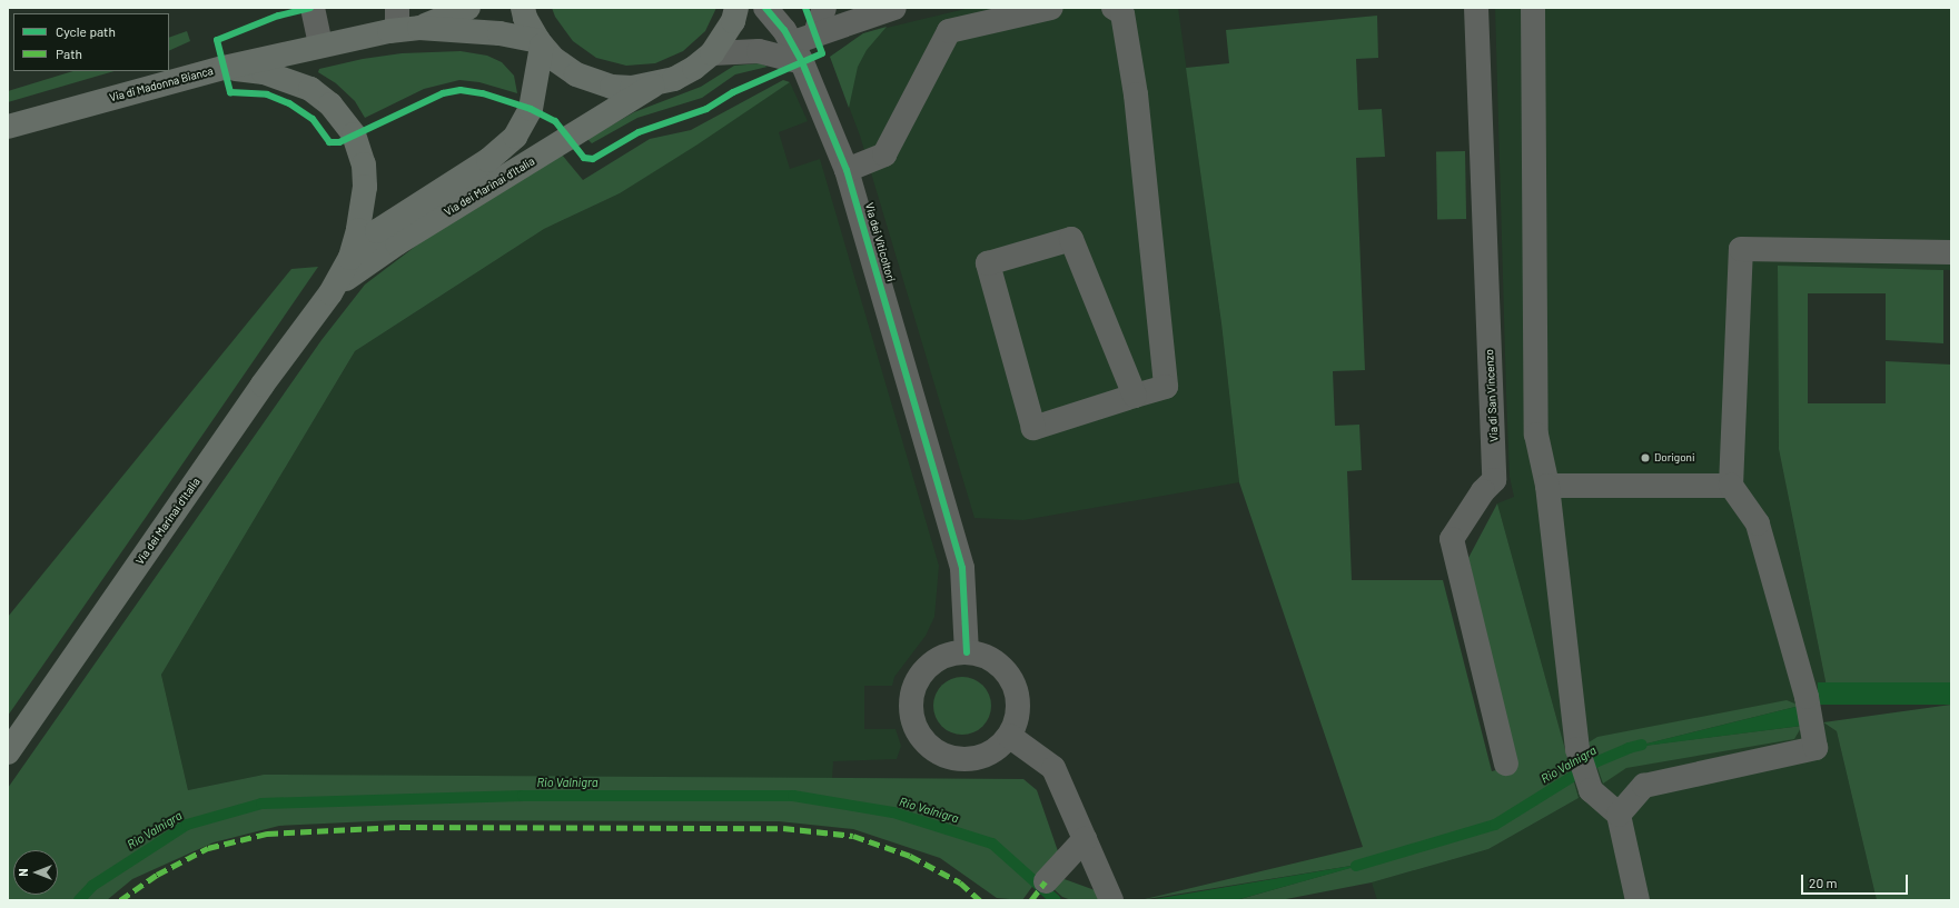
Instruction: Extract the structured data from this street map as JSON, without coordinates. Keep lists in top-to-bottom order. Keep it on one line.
{"streets":{"main road":["Via di Madonna Bianca","Via dei Marinai d'Italia"],"street":["Via dei Viticoltori","Via di San Vincenzo"]},"crossings":[["Via di Madonna Bianca","Via dei Marinai d'Italia"]],"water":["Rio Valnigra"],"places":["Dorigoni"],"legend":["Cycle path","Path"],"scale_bar":"20 m","north":"left"}
